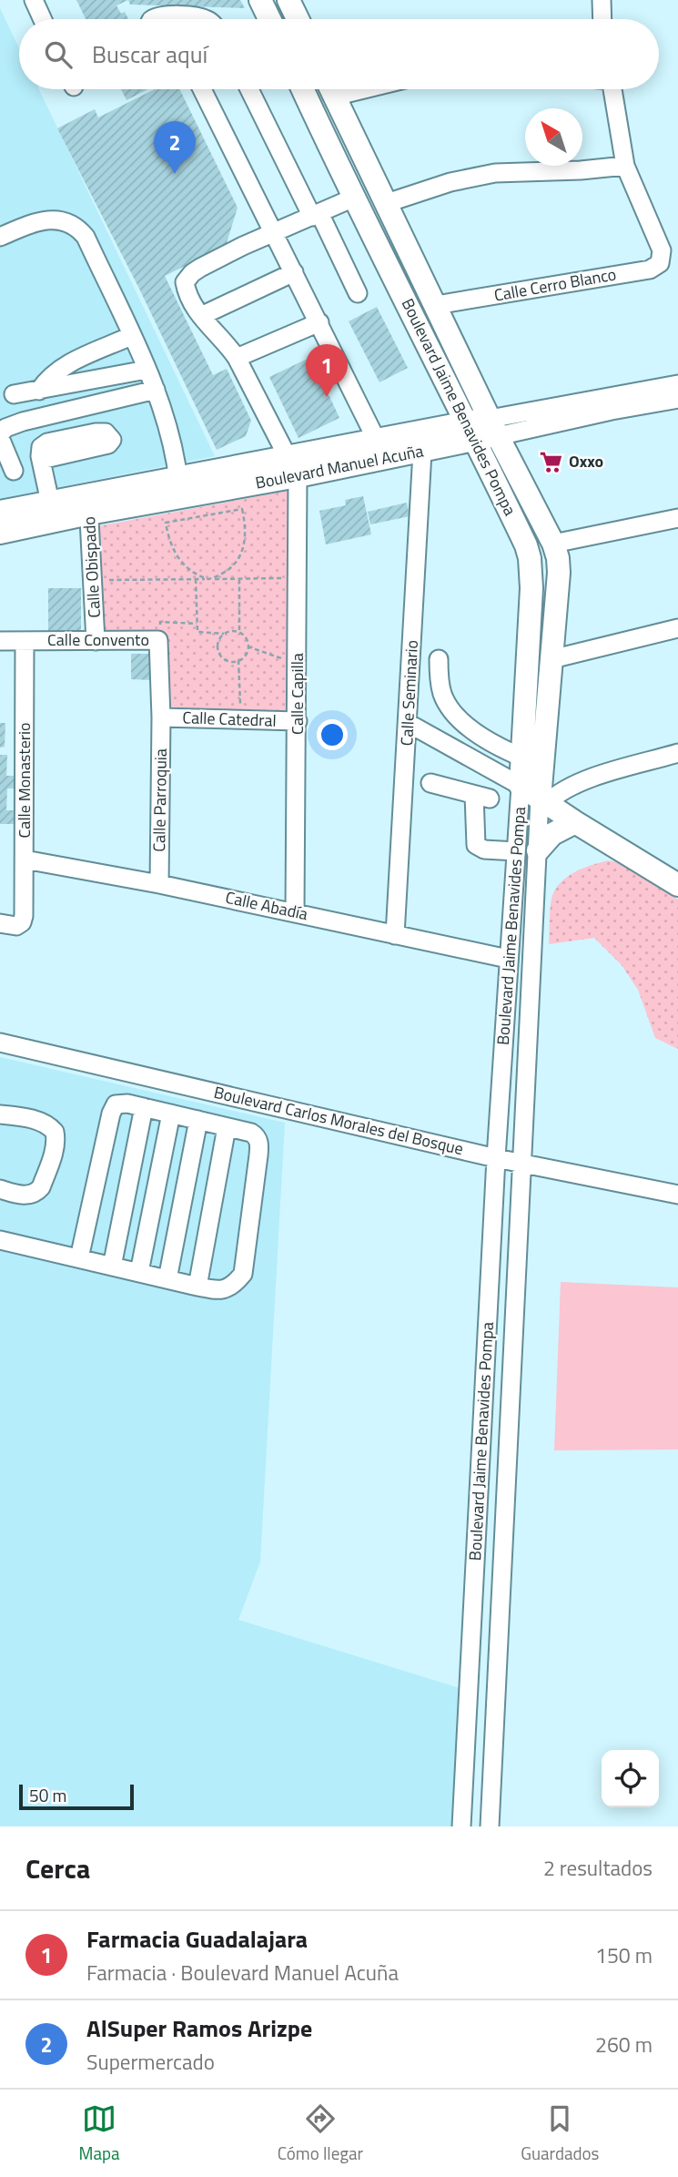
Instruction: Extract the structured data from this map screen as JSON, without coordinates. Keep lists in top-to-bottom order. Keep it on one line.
{"streets":{"main road":["Boulevard Jaime Benavides Pompa","Boulevard Manuel Acuña"],"street":["Calle Cerro Blanco","Calle Obispado","Calle Convento","Calle Seminario","Calle Capilla","Calle Catedral","Calle Monasterio","Calle Parroquia","Calle Abadía","Boulevard Carlos Morales del Bosque"]},"crossings":[["Calle Cerro Blanco","Boulevard Jaime Benavides Pompa"],["Boulevard Jaime Benavides Pompa","Boulevard Manuel Acuña"],["Boulevard Jaime Benavides Pompa","Calle Abadía"],["Boulevard Jaime Benavides Pompa","Boulevard Carlos Morales del Bosque"],["Boulevard Manuel Acuña","Calle Obispado"],["Boulevard Manuel Acuña","Calle Seminario"],["Boulevard Manuel Acuña","Calle Capilla"],["Calle Obispado","Calle Convento"],["Calle Convento","Calle Catedral"],["Calle Convento","Calle Monasterio"],["Calle Convento","Calle Parroquia"],["Calle Seminario","Calle Abadía"],["Calle Capilla","Calle Catedral"],["Calle Capilla","Calle Abadía"],["Calle Catedral","Calle Parroquia"],["Calle Monasterio","Calle Abadía"],["Calle Parroquia","Calle Abadía"]],"places":{"supermarket":["Oxxo"]},"scale_bar":"50 m","north":"top left","page":{"search":"Buscar aquí","pins":["2","1"],"scale":"50 m","heading":["Cerca","2 resultados"],"list":[{"mark":"1","name":"Farmacia Guadalajara","note":"Farmacia · Boulevard Manuel Acuña","value":"150 m"},{"mark":"2","name":"AlSuper Ramos Arizpe","note":"Supermercado","value":"260 m"}],"nav":["Mapa","Cómo llegar","Guardados"]}}
